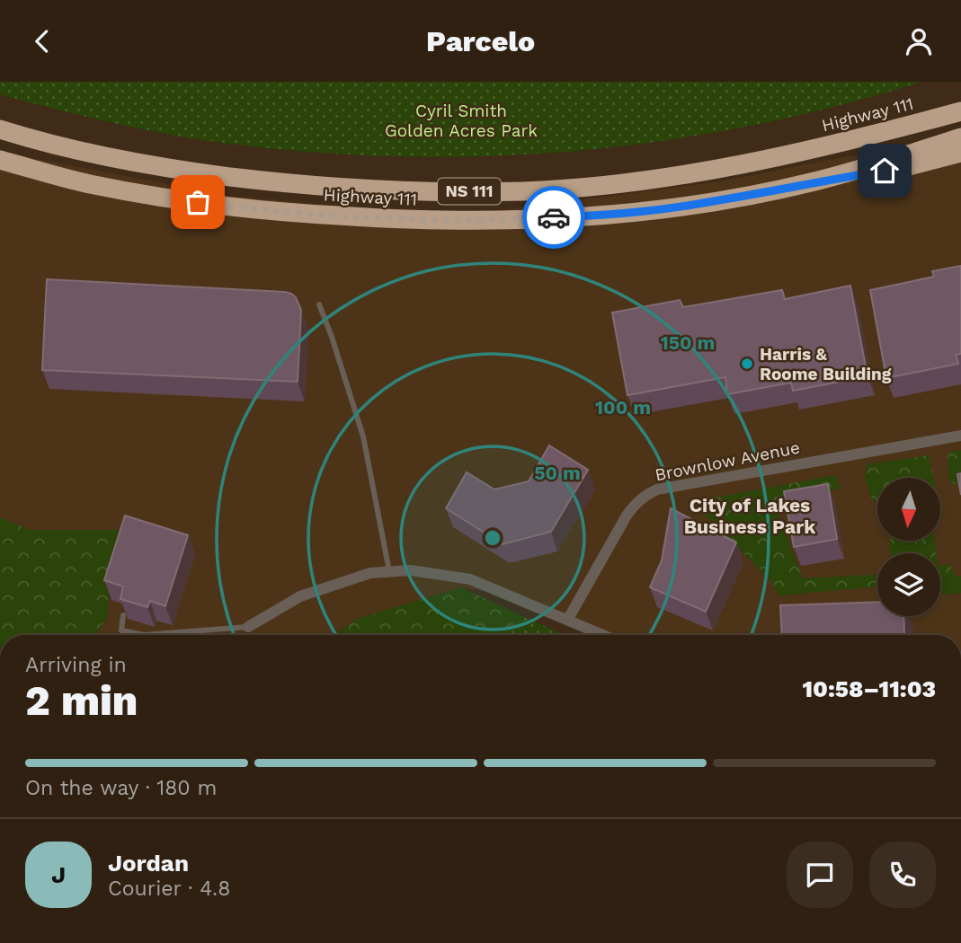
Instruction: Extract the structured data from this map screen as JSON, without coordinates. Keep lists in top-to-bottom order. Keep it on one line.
{"streets":{"highway":["Highway 111","NS 111"],"street":["Brownlow Avenue"]},"districts":["City of Lakes Business Park"],"parks":["Cyril Smith Golden Acres Park"],"places":["Harris & Roome Building"],"north":"bottom","page":{"header":"Parcelo","heading":["2 min","Arriving in","10:58–11:03"],"panel":["Jordan","Courier · 4.8"],"bar":"On the way · 180 m","round":"J"},"rings":["150 m","100 m","50 m"]}
